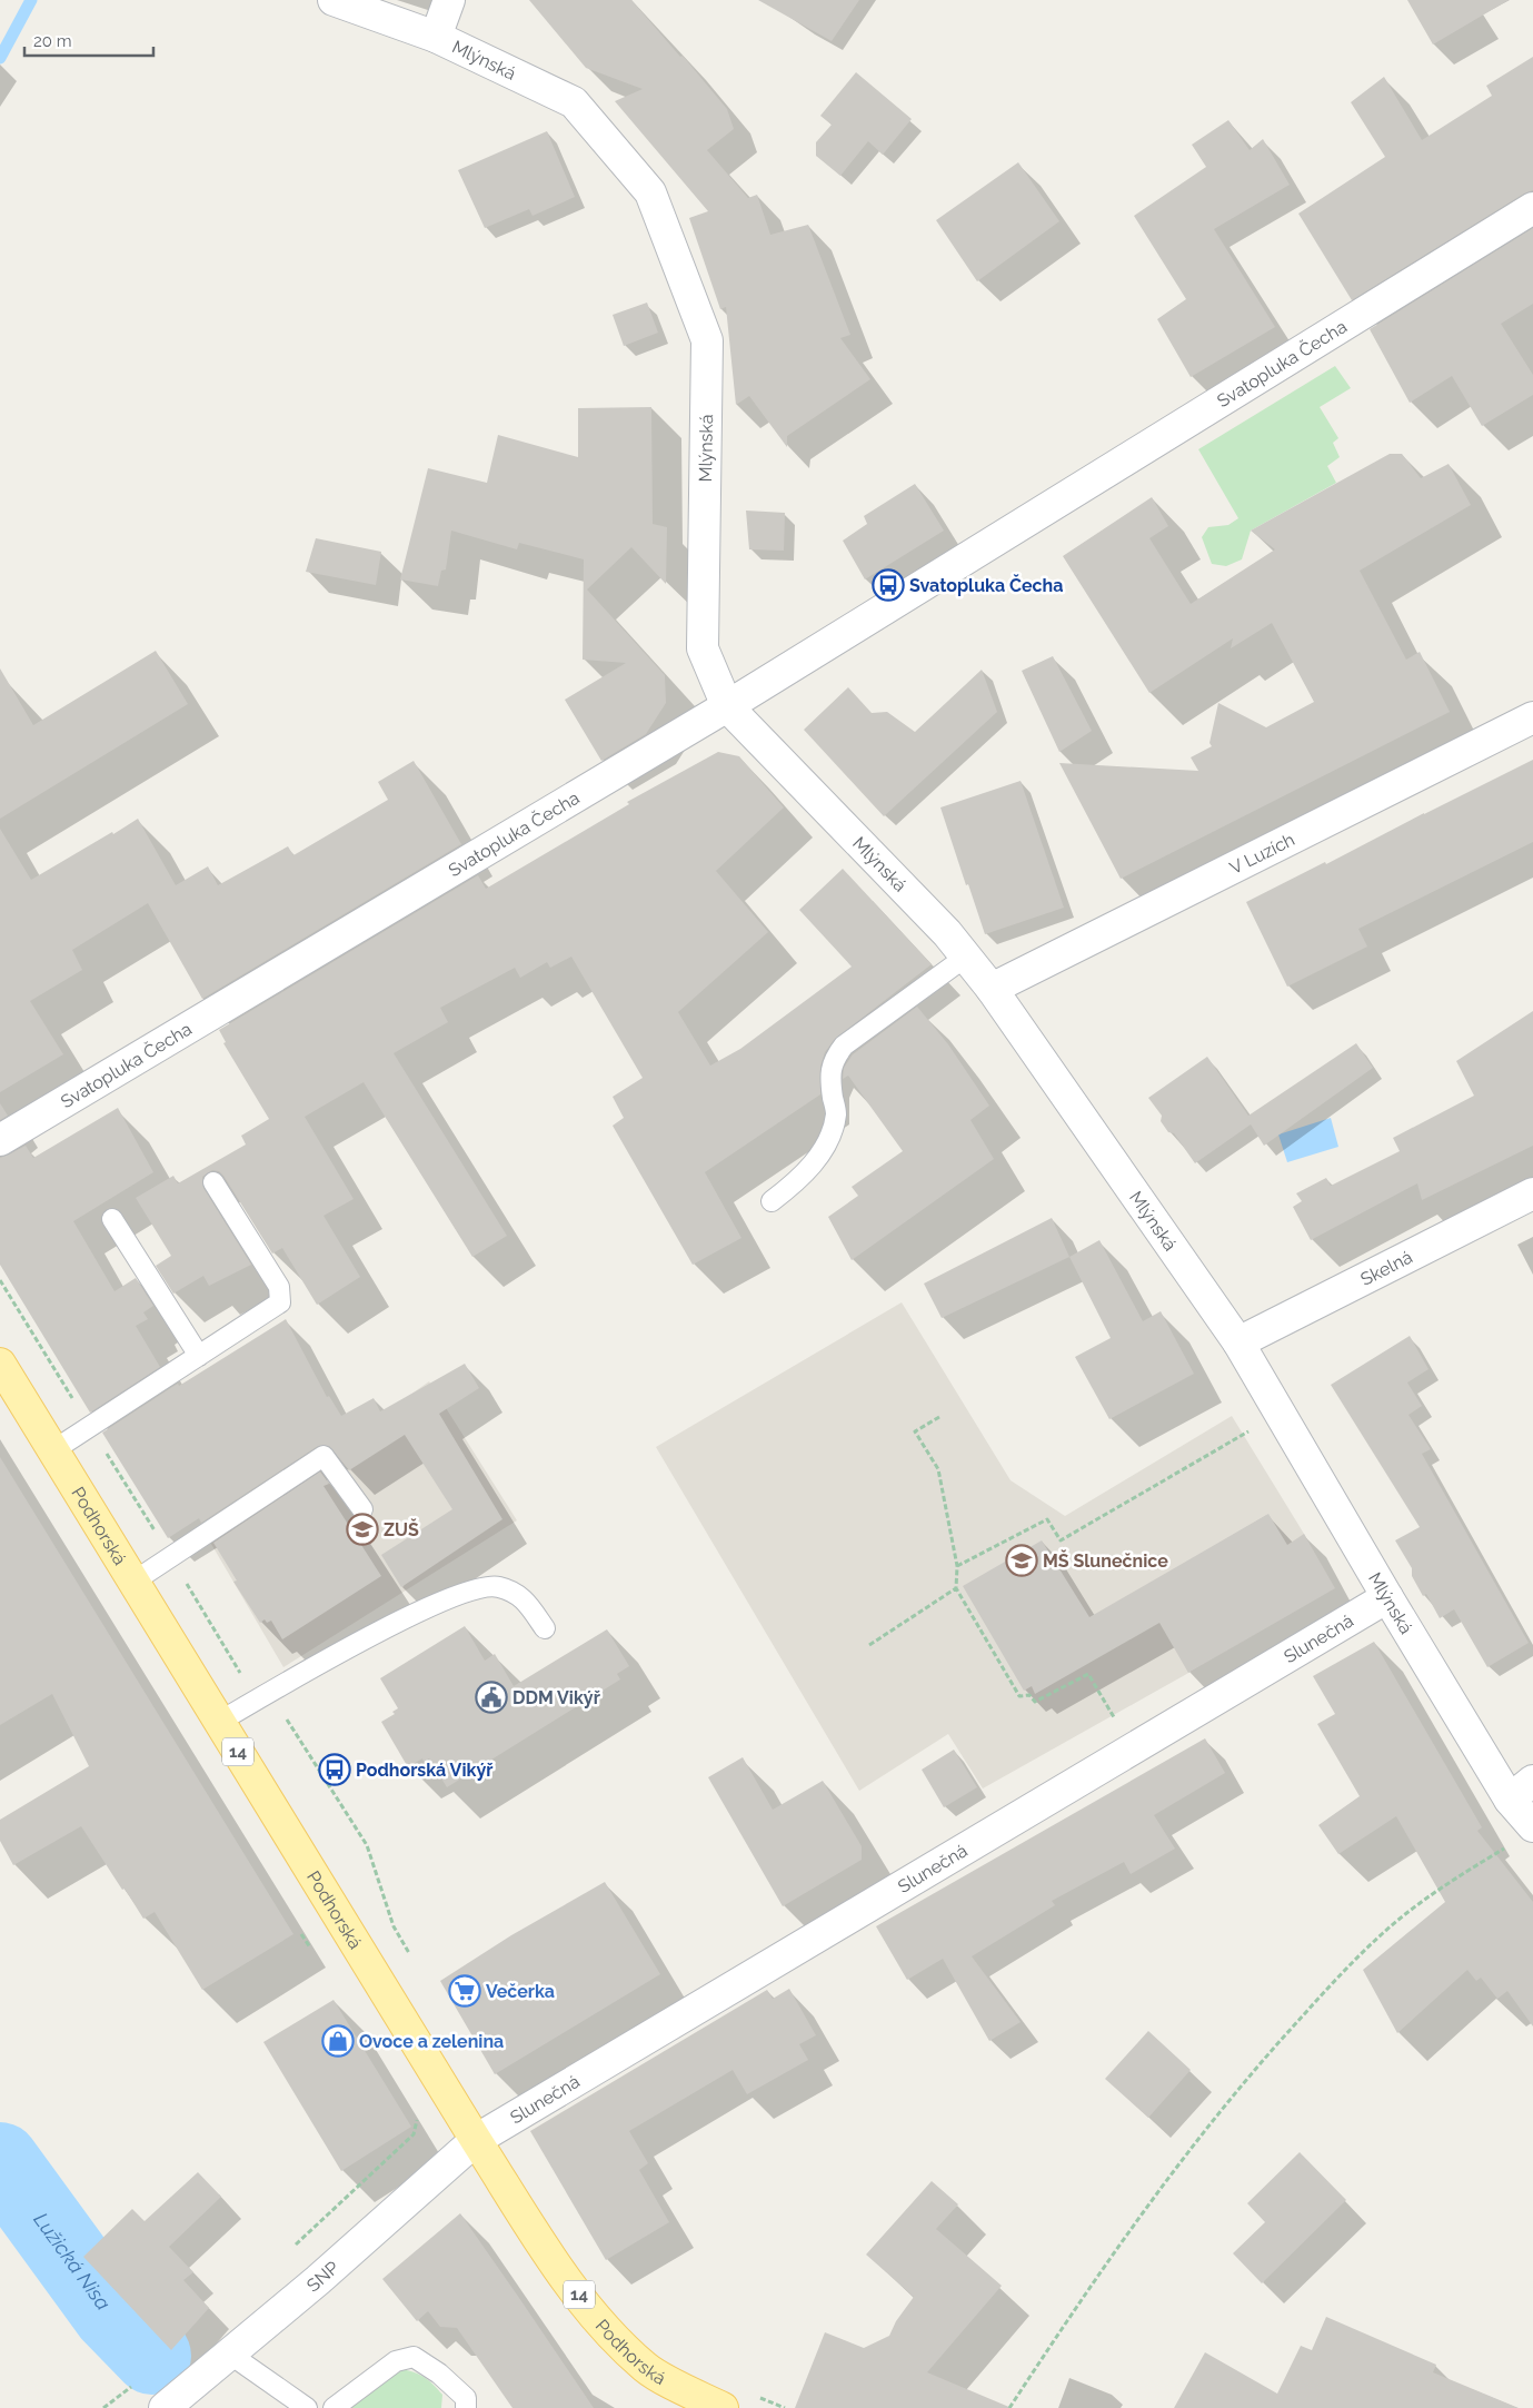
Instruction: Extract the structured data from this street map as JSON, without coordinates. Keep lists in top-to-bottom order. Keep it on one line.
{"streets":{"main road":["Podhorská","14"],"street":["Mlýnská","Svatopluka Čecha","V Luzích","Skelná","Slunečná","SNP"]},"crossings":[["Mlýnská","Svatopluka Čecha"],["Mlýnská","V Luzích"],["Mlýnská","Skelná"],["Mlýnská","Slunečná"],["Podhorská","Slunečná"],["Podhorská","SNP"],["Slunečná","SNP"]],"water":["Lužická Nisa"],"places":{"bus stop":["Svatopluka Čecha","Podhorská Vikýř"],"school or university":["ZUŠ","MŠ Slunečnice"],"public building":["DDM Vikýř"],"supermarket":["Večerka"],"shop":["Ovoce a zelenina"]},"scale_bar":"20 m"}
